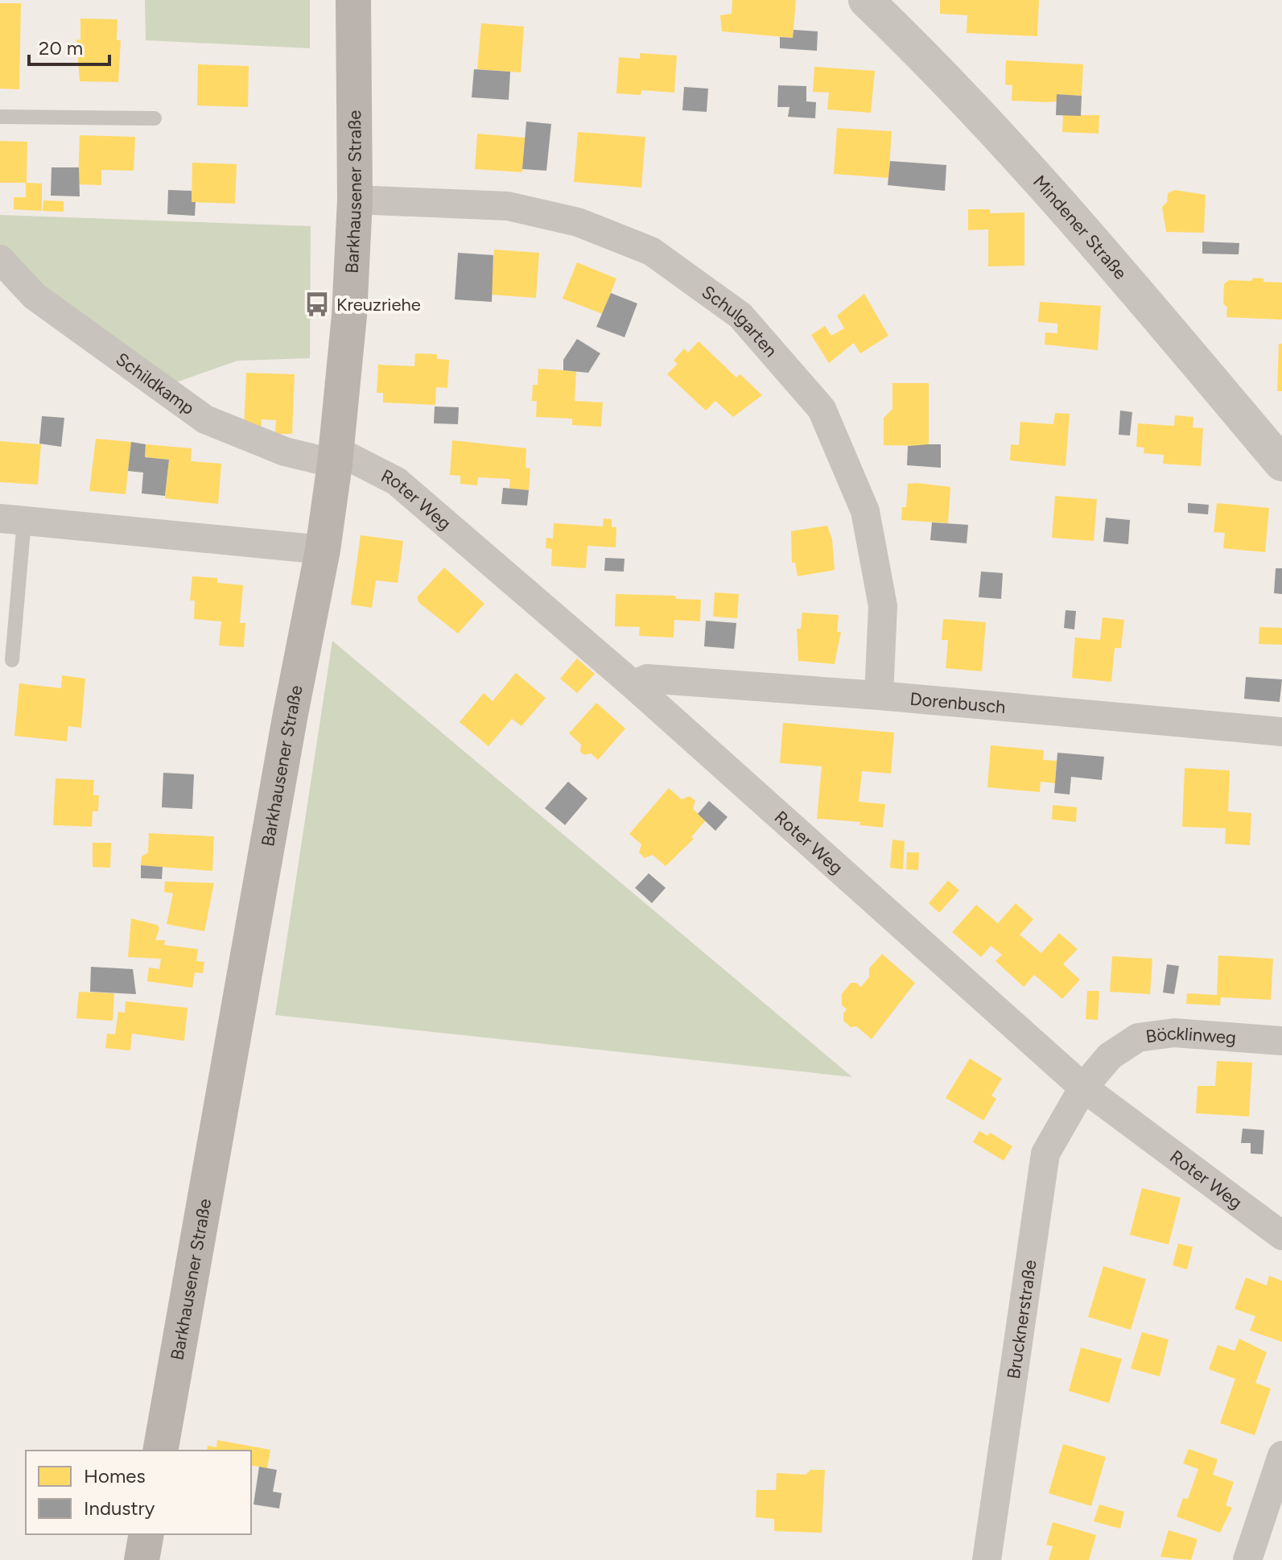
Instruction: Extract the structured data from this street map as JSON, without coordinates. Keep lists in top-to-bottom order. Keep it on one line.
{"streets":{"main road":["Barkhausener Straße"],"street":["Mindener Straße","Schulgarten","Schildkamp","Roter Weg","Dorenbusch","Böcklinweg","Brucknerstraße"]},"crossings":[["Barkhausener Straße","Schulgarten"],["Barkhausener Straße","Schildkamp"],["Barkhausener Straße","Roter Weg"],["Schulgarten","Dorenbusch"],["Schildkamp","Roter Weg"],["Roter Weg","Dorenbusch"],["Roter Weg","Böcklinweg"],["Roter Weg","Brucknerstraße"],["Böcklinweg","Brucknerstraße"]],"places":{"bus stop":["Kreuzriehe"]},"legend":["Homes","Industry"],"scale_bar":"20 m"}
